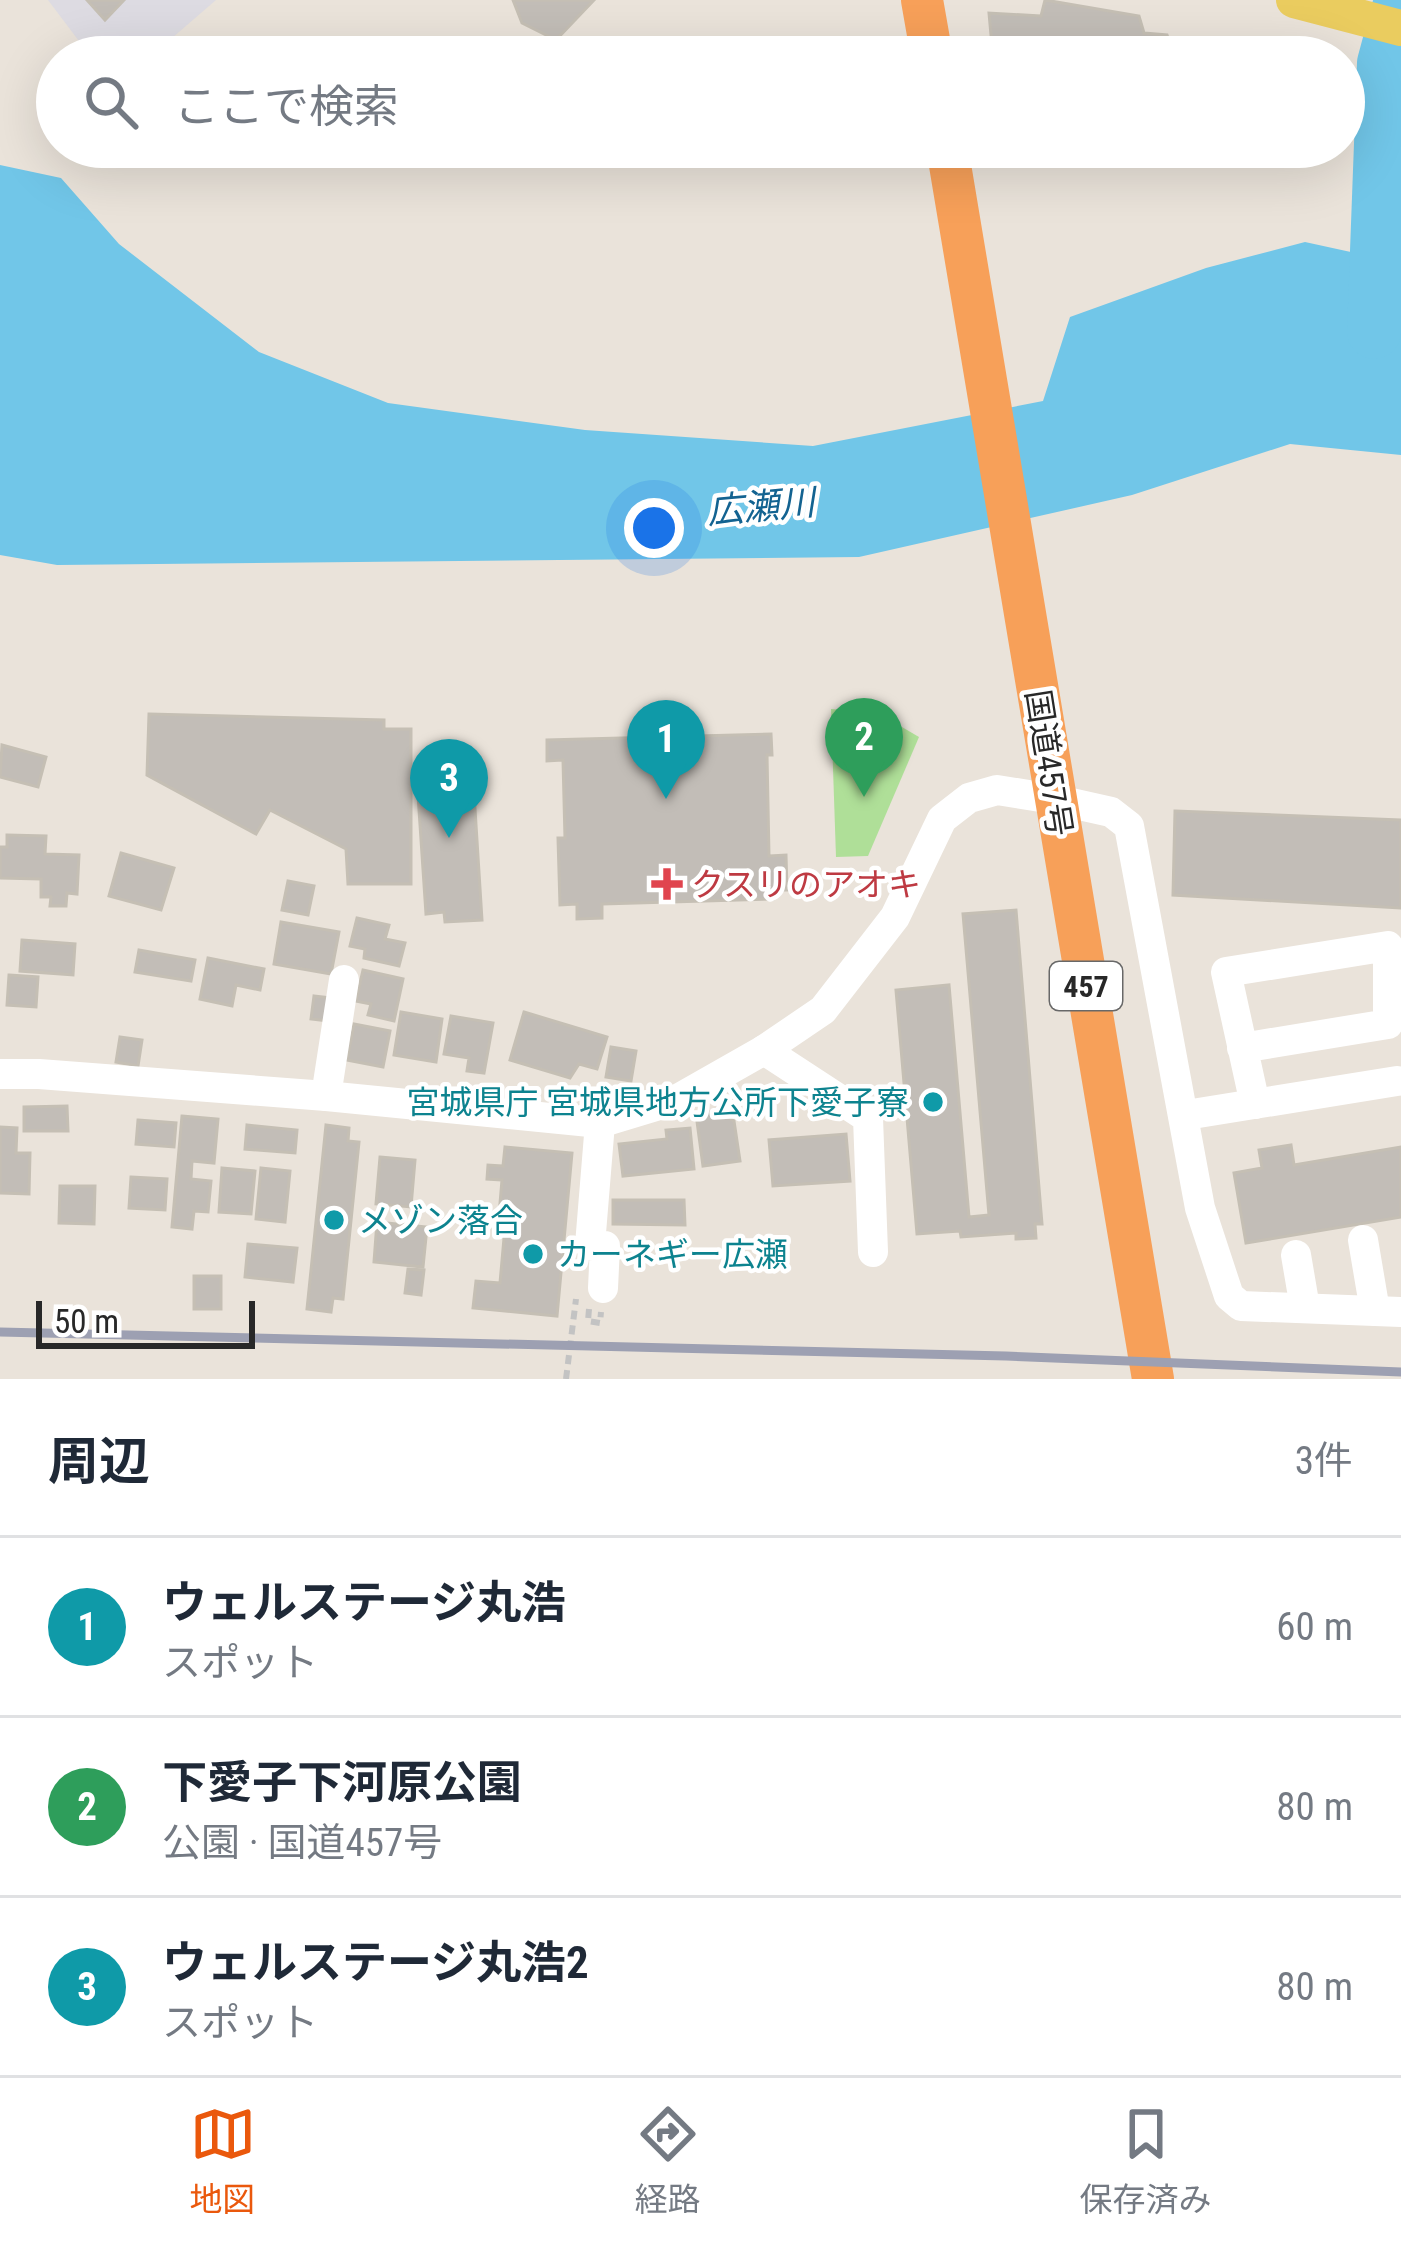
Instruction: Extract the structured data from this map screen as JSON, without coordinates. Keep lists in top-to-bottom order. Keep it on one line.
{"streets":{"highway":["国道457号","457"]},"water":["広瀬川"],"places":{"health":["クスリのアオキ"],"other":["宮城県庁 宮城県地方公所下愛子寮","メゾン落合","カーネギー広瀬"]},"scale_bar":"50 m","page":{"search":"ここで検索","pins":["2","1","3"],"scale":"50 m","heading":["周辺","3件"],"list":[{"mark":"1","name":"ウェルステージ丸浩","note":"スポット","value":"60 m"},{"mark":"2","name":"下愛子下河原公園","note":"公園 · 国道457号","value":"80 m"},{"mark":"3","name":"ウェルステージ丸浩2","note":"スポット","value":"80 m"}],"nav":["地図","経路","保存済み"]}}
